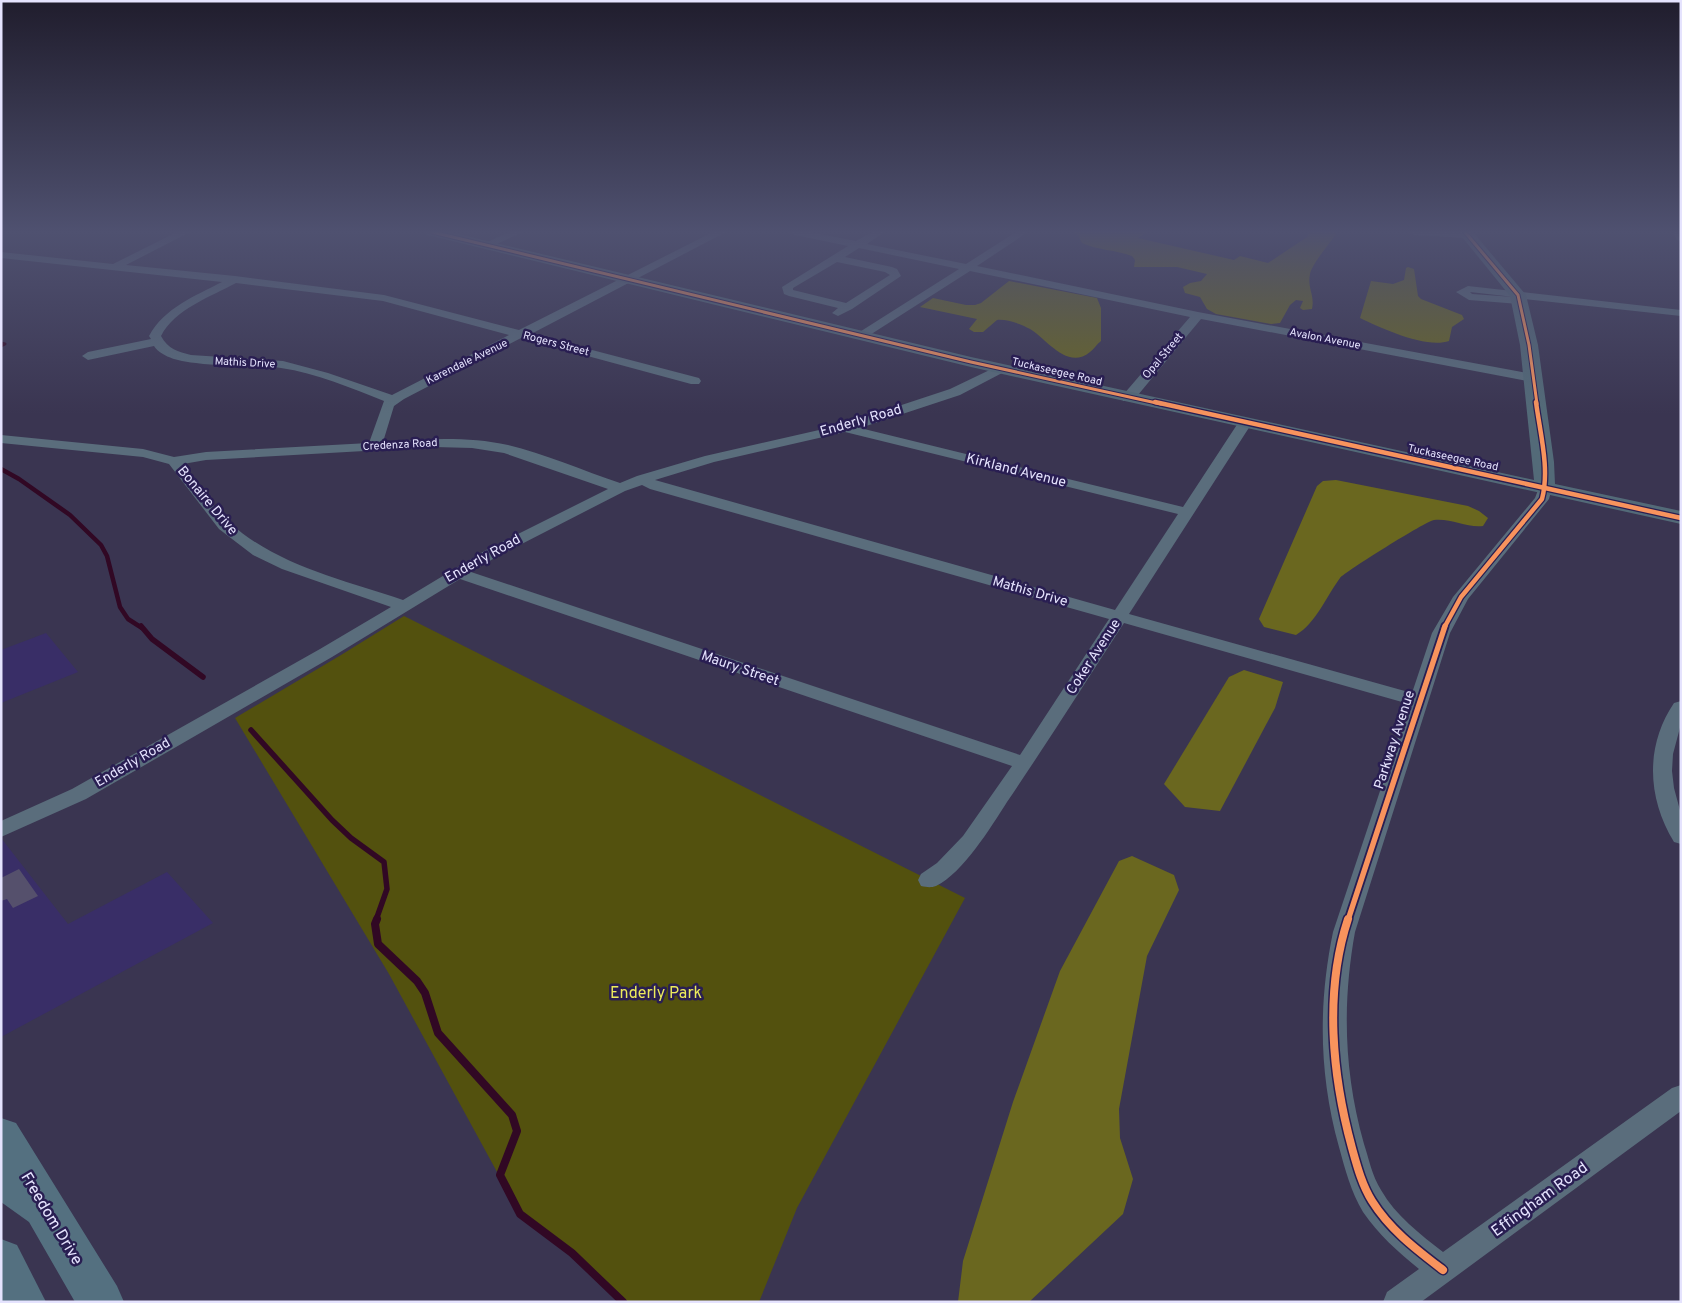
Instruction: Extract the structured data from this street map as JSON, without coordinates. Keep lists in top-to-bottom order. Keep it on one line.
{"streets":{"main road":["Tuckaseegee Road","Freedom Drive"],"street":["Avalon Avenue","Rogers Street","Opal Street","Karendale Avenue","Mathis Drive","Enderly Road","Credenza Road","Kirkland Avenue","Bonaire Drive","Coker Avenue","Maury Street","Parkway Avenue","Effingham Road"]},"crossings":[["Avalon Avenue","Opal Street"],["Rogers Street","Karendale Avenue"],["Opal Street","Tuckaseegee Road"],["Karendale Avenue","Mathis Drive"],["Mathis Drive","Enderly Road"],["Mathis Drive","Coker Avenue"],["Mathis Drive","Parkway Avenue"],["Tuckaseegee Road","Enderly Road"],["Tuckaseegee Road","Coker Avenue"],["Tuckaseegee Road","Parkway Avenue"],["Enderly Road","Credenza Road"],["Enderly Road","Kirkland Avenue"],["Enderly Road","Bonaire Drive"],["Enderly Road","Maury Street"],["Credenza Road","Bonaire Drive"],["Kirkland Avenue","Coker Avenue"],["Coker Avenue","Maury Street"],["Parkway Avenue","Effingham Road"]],"parks":["Enderly Park"]}
